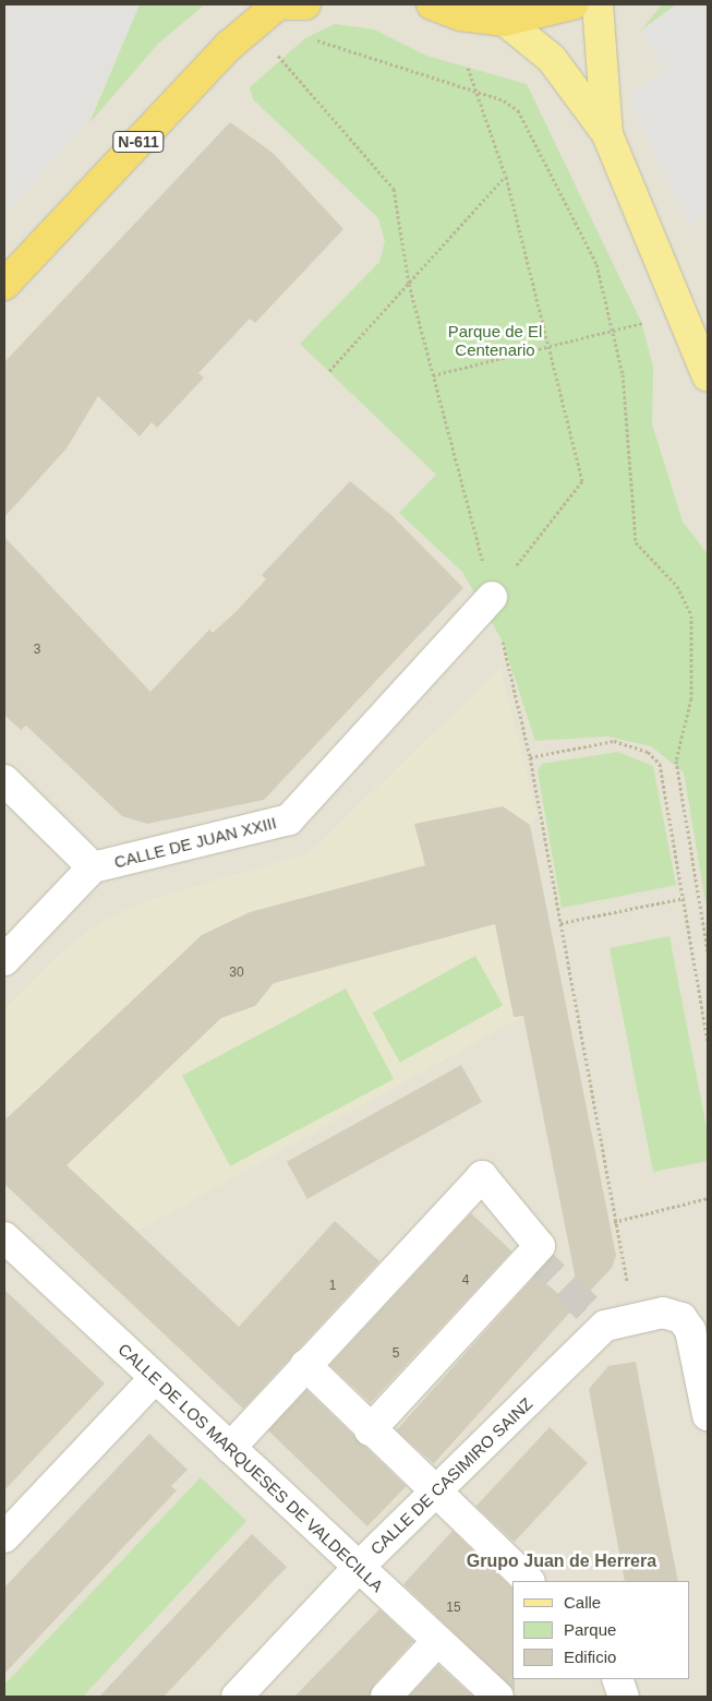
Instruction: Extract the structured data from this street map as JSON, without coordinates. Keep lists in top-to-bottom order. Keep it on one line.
{"streets":{"highway":["N-611"],"street":["CALLE DE JUAN XXIII","CALLE DE LOS MARQUESES DE VALDECILLA","CALLE DE CASIMIRO SAINZ"]},"crossings":[["CALLE DE LOS MARQUESES DE VALDECILLA","CALLE DE CASIMIRO SAINZ"]],"districts":["Grupo Juan de Herrera"],"parks":["Parque de El Centenario"],"house_numbers":["3","30","4","1","5","15"],"legend":["Calle","Parque","Edificio"]}
